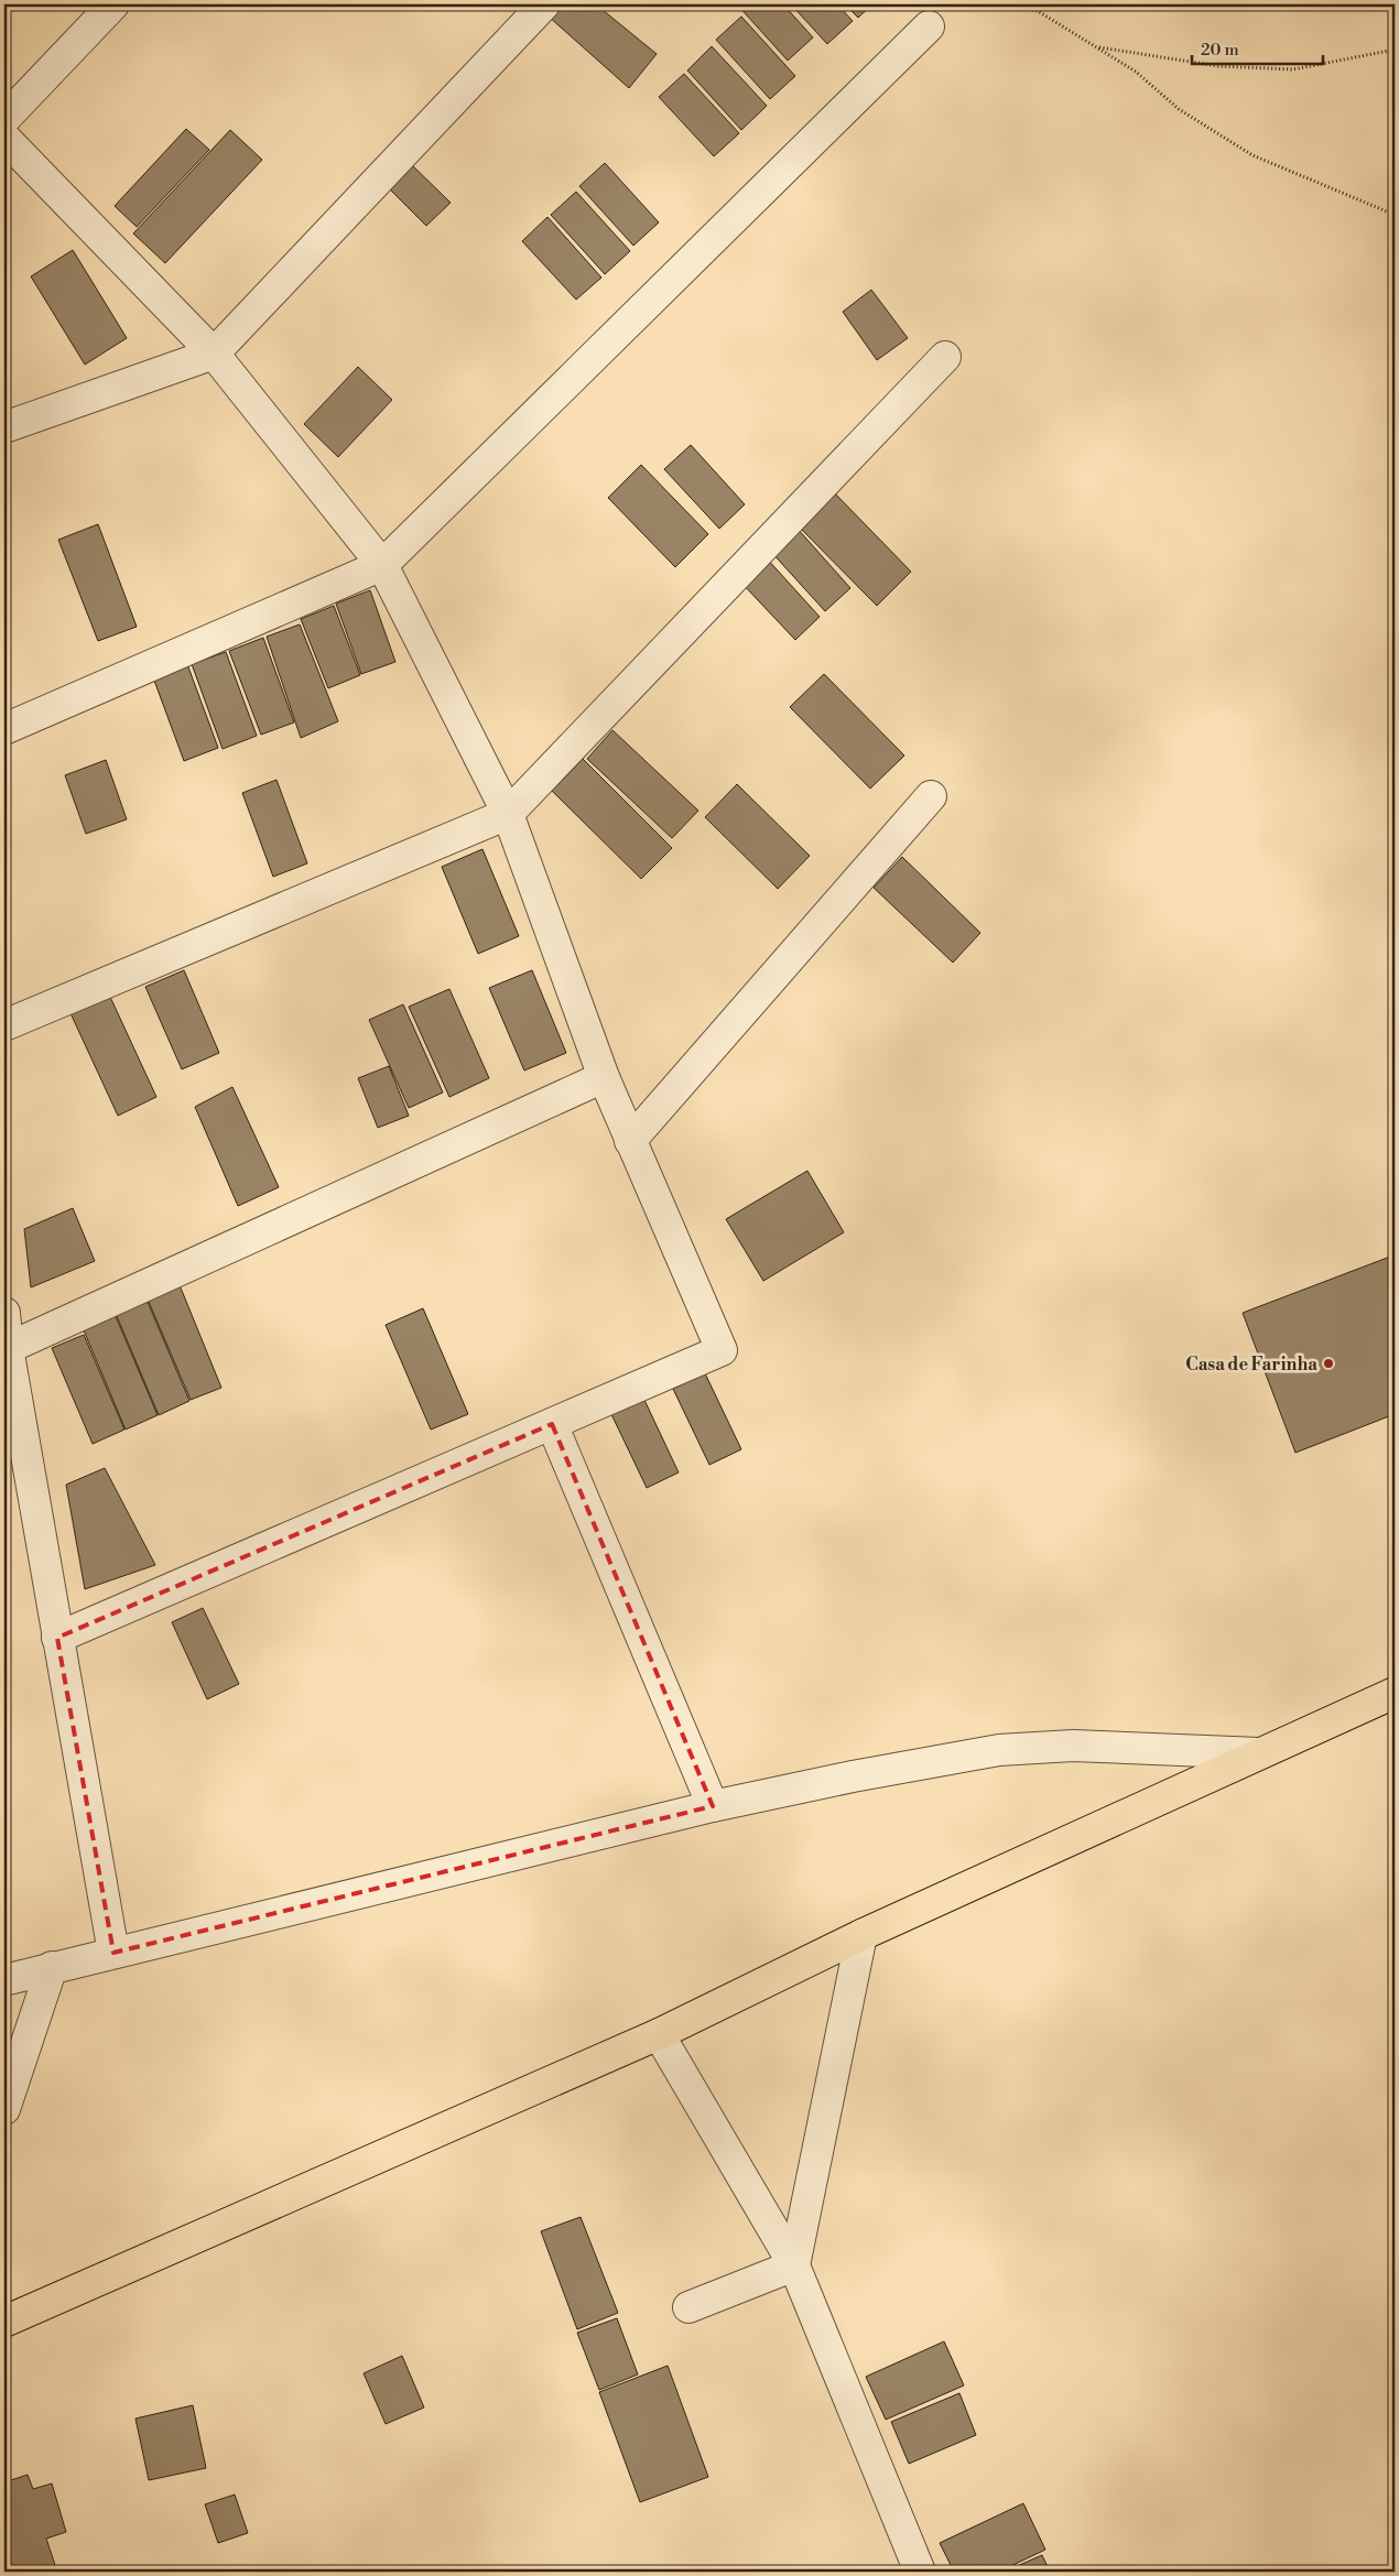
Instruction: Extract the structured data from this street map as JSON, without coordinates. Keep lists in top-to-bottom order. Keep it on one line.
{"places":["Casa de Farinha"],"scale_bar":"20 m"}
